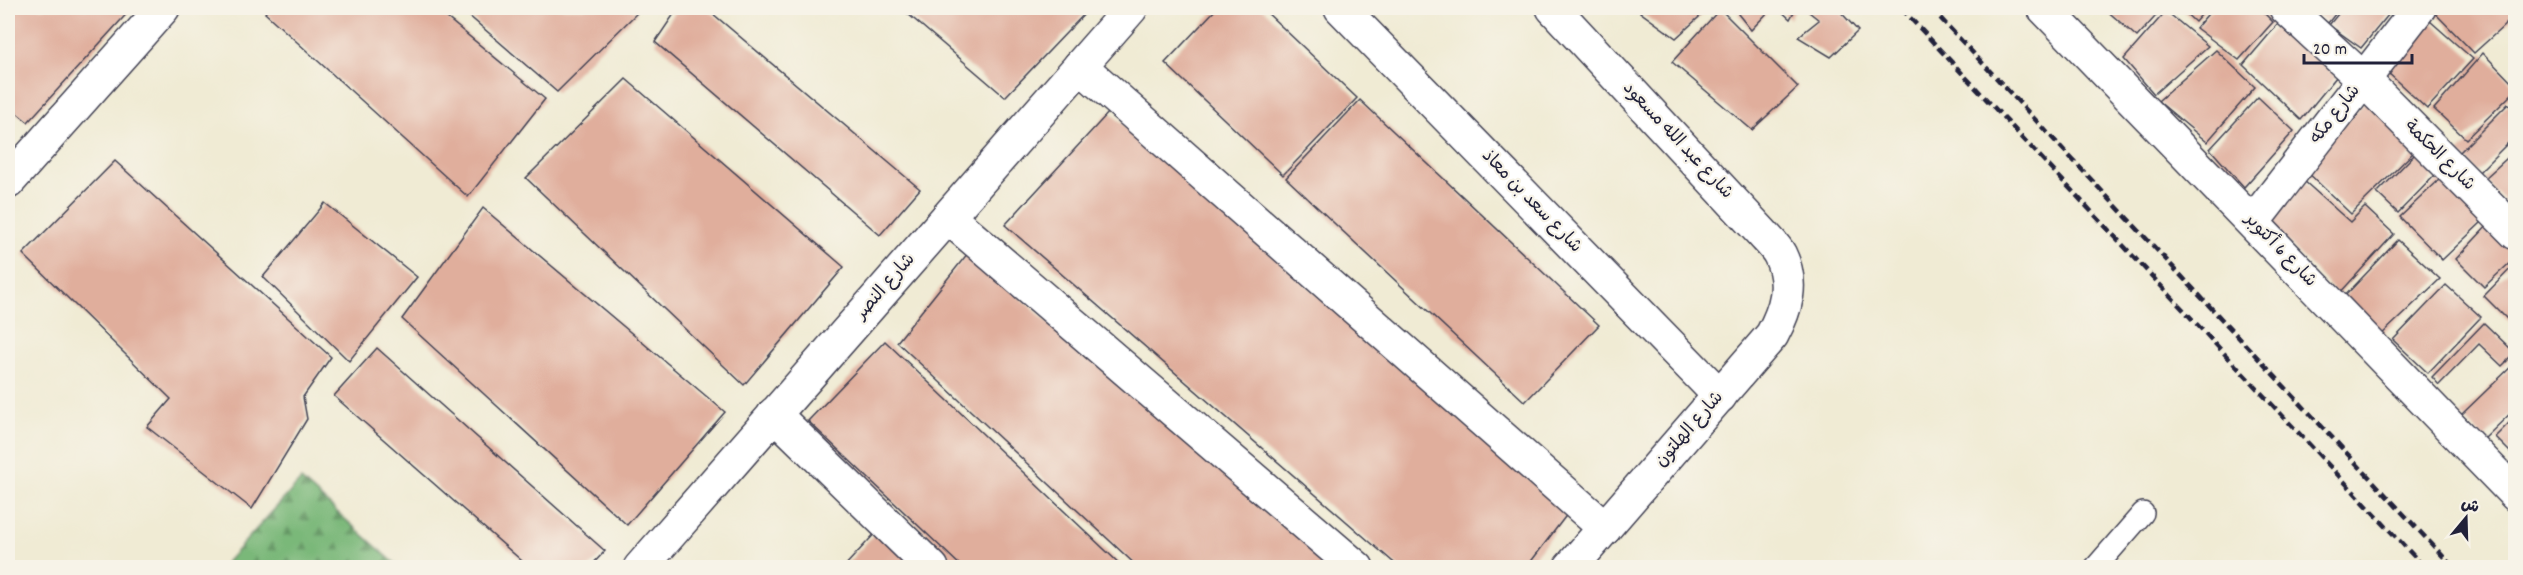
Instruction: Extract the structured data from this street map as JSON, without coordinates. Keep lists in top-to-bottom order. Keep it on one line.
{"streets":{"street":["شارع مكه","شارع عبد الله مسعود","شارع الحكمة","شارع سعد بن معاذ","شارع 6 أكتوبر","شارع النصر","شارع الهلتون"]},"crossings":[["شارع مكه","شارع الحكمة"],["شارع مكه","شارع 6 أكتوبر"],["شارع عبد الله مسعود","شارع الهلتون"],["شارع سعد بن معاذ","شارع الهلتون"]],"scale_bar":"20 m","north":"top"}
